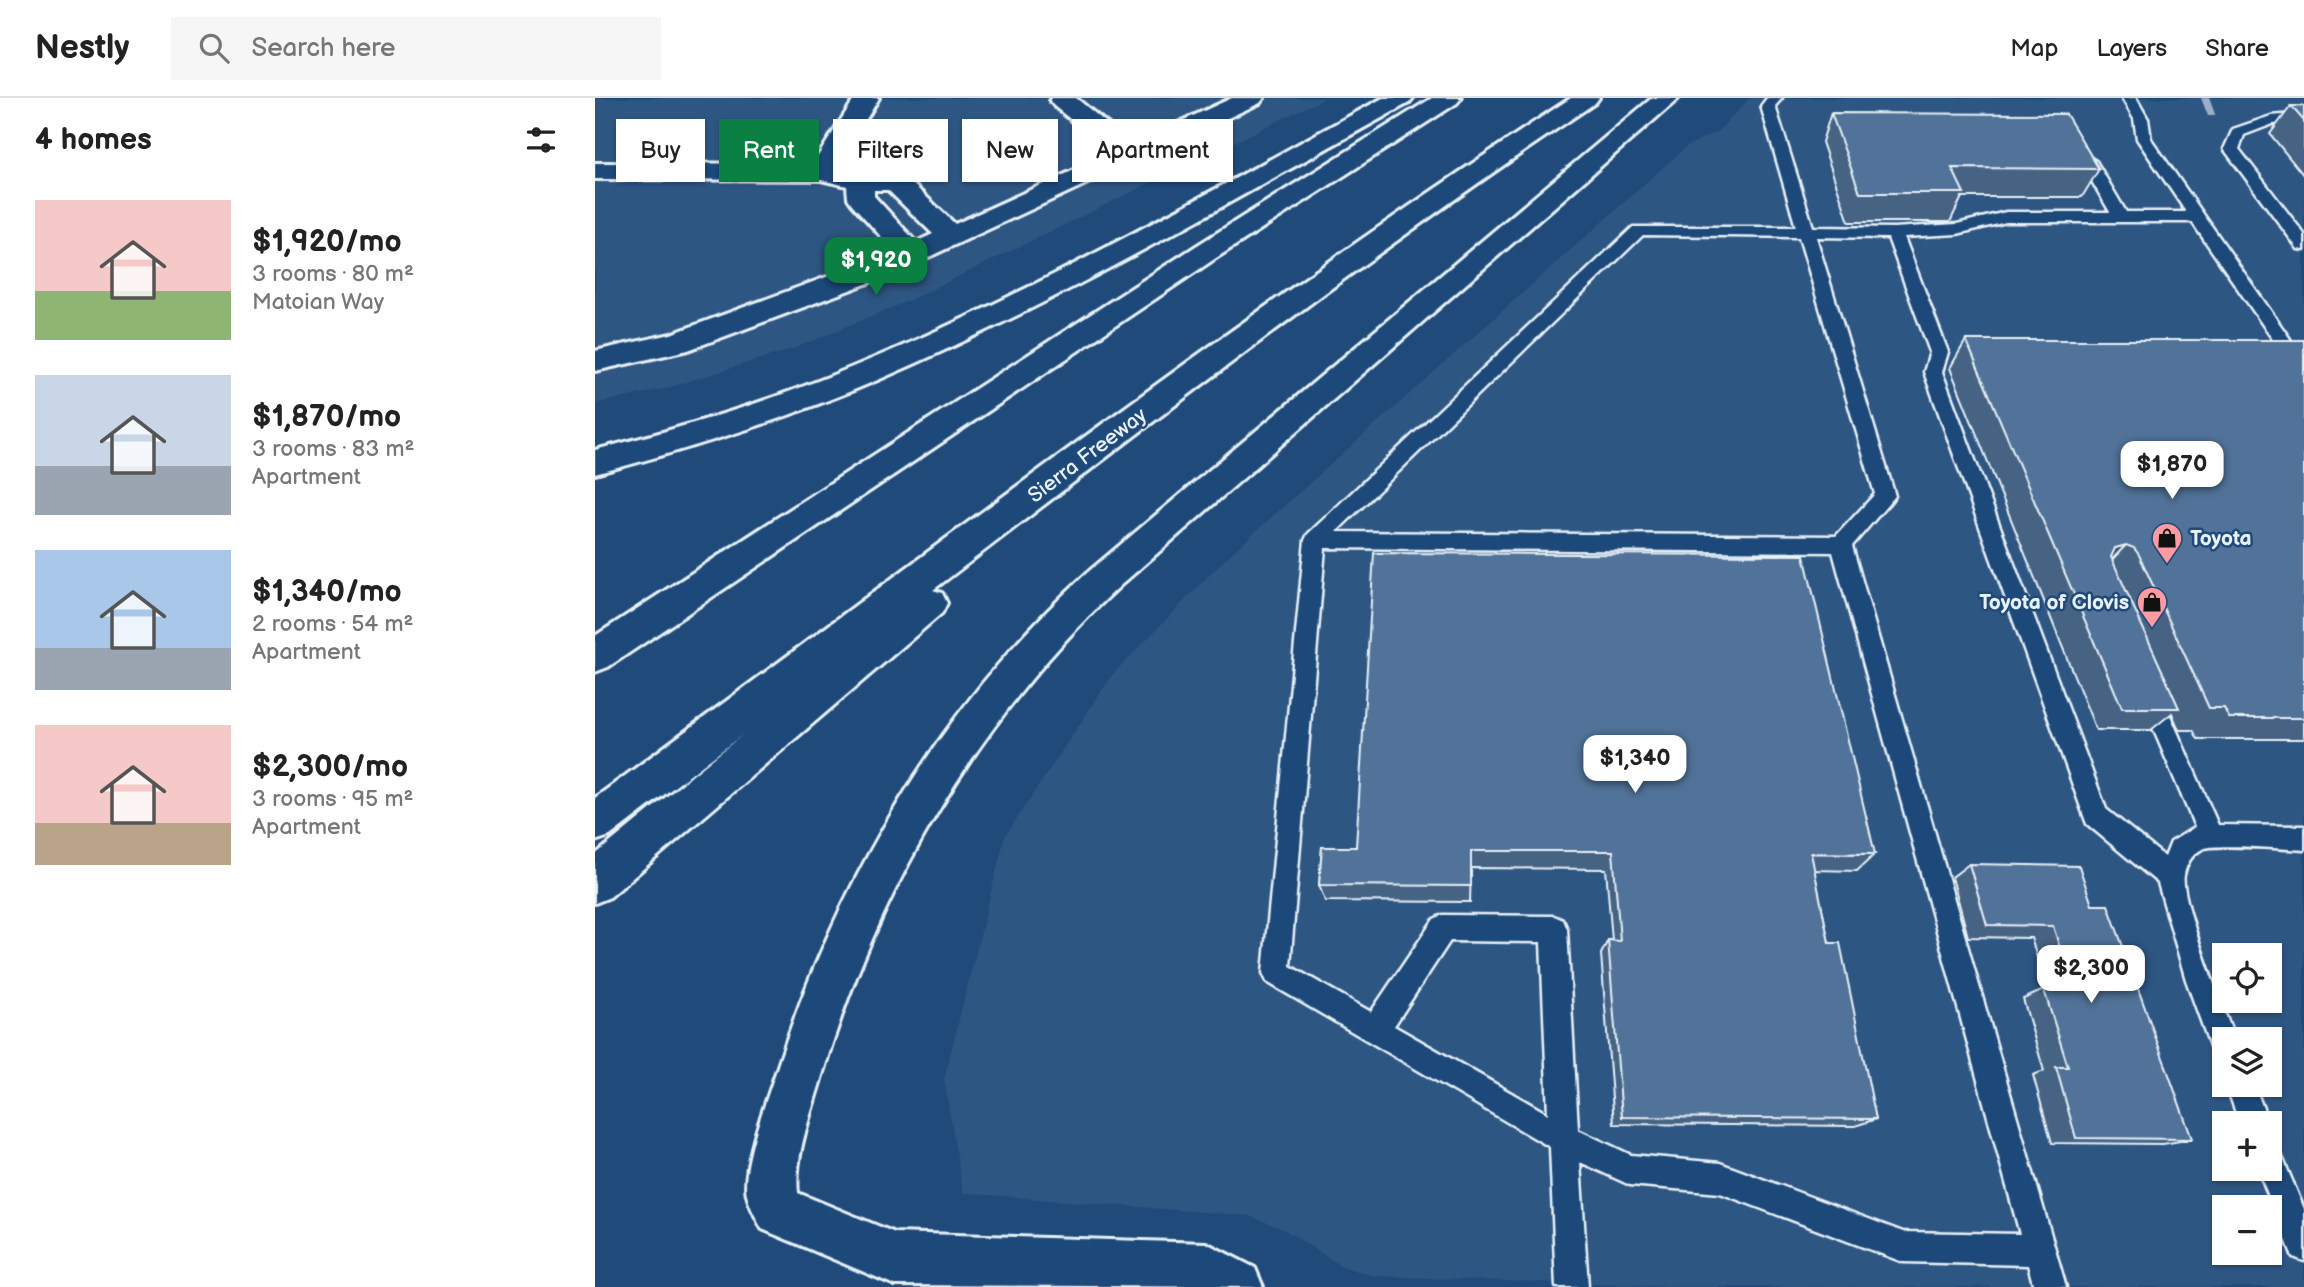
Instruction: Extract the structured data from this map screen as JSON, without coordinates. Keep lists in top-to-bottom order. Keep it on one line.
{"streets":{"main road":["Sierra Freeway"]},"places":{"shop":["Toyota","Toyota of Clovis"]},"page":{"header":"Nestly","search":"Search here","nav":["Map","Layers","Share"],"heading":"4 homes","chip":["Buy","Rent","Filters","New","Apartment"],"list":[{"name":"$1,920/mo","note":"3 rooms · 80 m² · Matoian Way"},{"name":"$1,870/mo","note":"3 rooms · 83 m² · Apartment"},{"name":"$1,340/mo","note":"2 rooms · 54 m² · Apartment"},{"name":"$2,300/mo","note":"3 rooms · 95 m² · Apartment"}],"price":["$1,920","$1,870","$1,340","$2,300"],"map_buttons":["+","−"]}}
